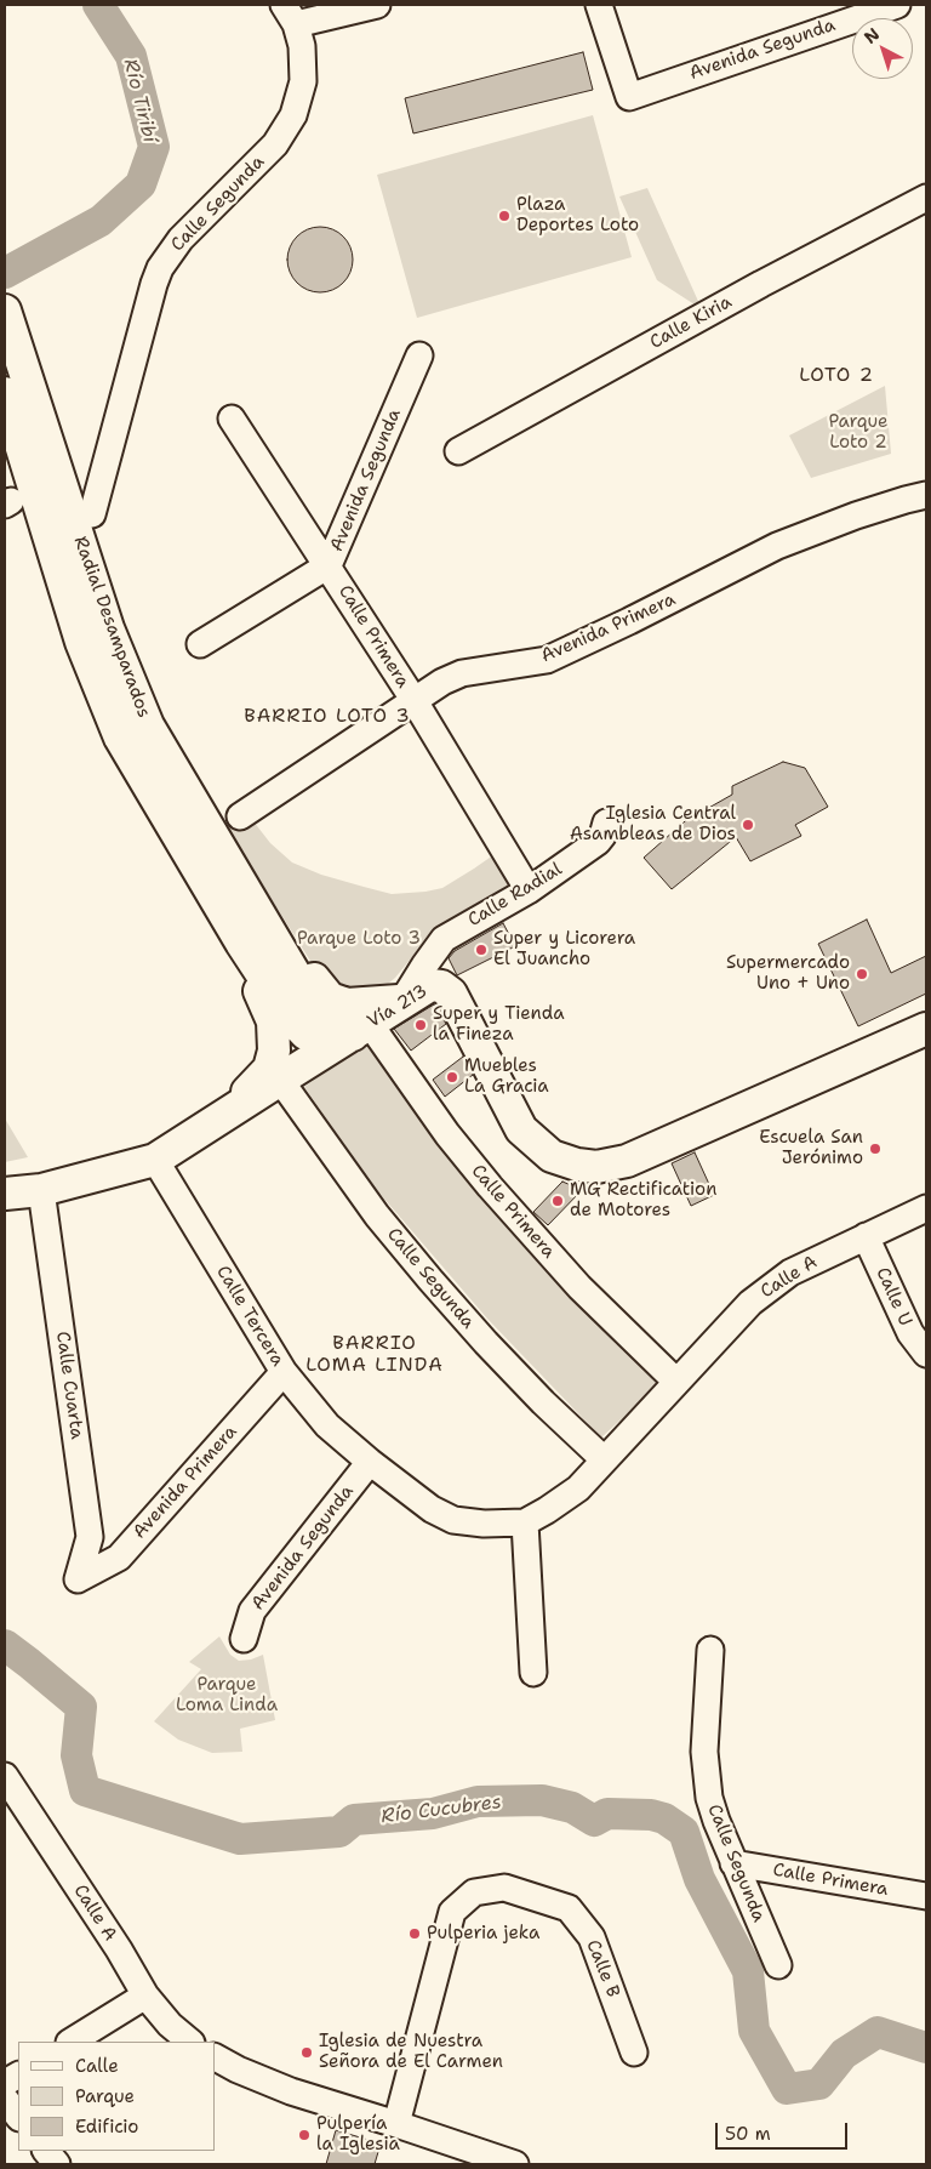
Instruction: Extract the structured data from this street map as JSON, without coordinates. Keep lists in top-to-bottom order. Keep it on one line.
{"streets":{"main road":["Radial Desamparados","Vía 213"],"street":["Avenida Segunda","Calle Segunda","Calle Kiria","Avenida Primera","Calle Primera","Calle Radial","Calle A","Calle U","Calle Tercera","Calle Cuarta","Calle B"]},"crossings":[["Avenida Segunda","Calle Primera"],["Avenida Segunda","Calle Tercera"],["Calle Segunda","Calle Primera"],["Calle Segunda","Vía 213"],["Calle Segunda","Calle A"],["Radial Desamparados","Calle Primera"],["Radial Desamparados","Vía 213"],["Avenida Primera","Calle Primera"],["Avenida Primera","Calle Tercera"],["Avenida Primera","Calle Cuarta"],["Calle Primera","Calle Radial"],["Calle Primera","Vía 213"],["Calle Primera","Calle A"],["Calle Radial","Vía 213"],["Vía 213","Calle Tercera"],["Vía 213","Calle Cuarta"],["Calle A","Calle U"],["Calle A","Calle Tercera"]],"districts":["LOTO 2","BARRIO LOTO 3","BARRIO LOMA LINDA"],"water":["Río Tiribí","Río Cucubres"],"parks":["Parque Loto 2","Parque Loto 3","Parque Loma Linda"],"places":["Plaza Deportes Loto","Iglesia Central Asambleas de Dios","Super y Licorera El Juancho","Supermercado Uno + Uno","Super y Tienda la Fineza","Muebles La Gracia","Escuela San Jerónimo","MG Rectification de Motores","Pulperia jeka","Iglesia de Nuestra Señora de El Carmen","Pulpería la Iglesia"],"legend":["Calle","Parque","Edificio"],"scale_bar":"50 m","north":"top left"}
